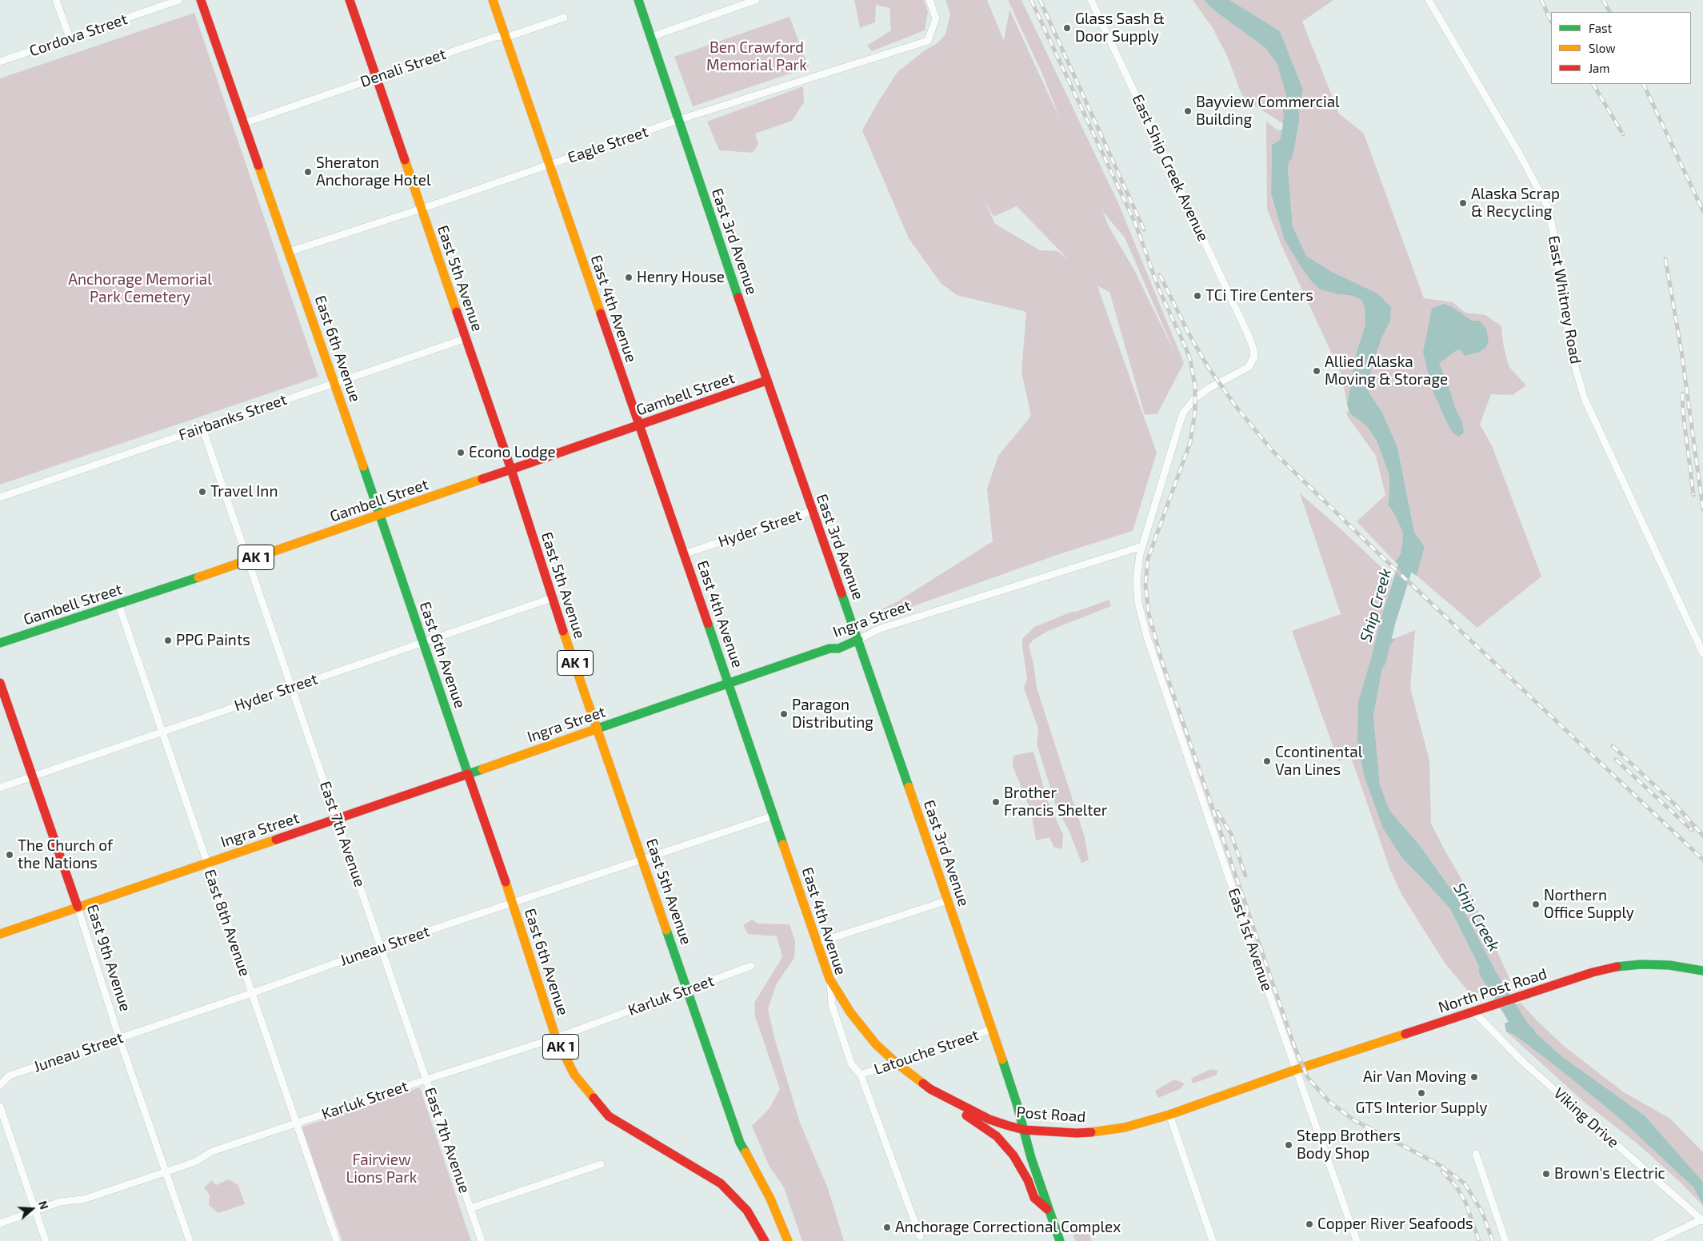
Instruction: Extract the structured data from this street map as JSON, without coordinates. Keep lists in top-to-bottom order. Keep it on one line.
{"streets":{"main road":["East 3rd Avenue","East 5th Avenue","East 4th Avenue","East 6th Avenue","Gambell Street","AK 1","Ingra Street","East 9th Avenue","North Post Road","Post Road"],"street":["Cordova Street","Denali Street","Eagle Street","East Ship Creek Avenue","East Whitney Road","Fairbanks Street","Hyder Street","East 7th Avenue","East 8th Avenue","East 1st Avenue","Juneau Street","Karluk Street","Latouche Street","Viking Drive"]},"crossings":[["Denali Street","East 5th Avenue"],["Denali Street","East 4th Avenue"],["Denali Street","East 6th Avenue"],["Eagle Street","East 3rd Avenue"],["Eagle Street","East 5th Avenue"],["Eagle Street","East 4th Avenue"],["Eagle Street","East 6th Avenue"],["East Ship Creek Avenue","Ingra Street"],["East Ship Creek Avenue","East 1st Avenue"],["East 3rd Avenue","Gambell Street"],["East 3rd Avenue","Hyder Street"],["East 3rd Avenue","Ingra Street"],["East 3rd Avenue","Latouche Street"],["East 3rd Avenue","Post Road"],["East 5th Avenue","Gambell Street"],["East 5th Avenue","Fairbanks Street"],["East 5th Avenue","Hyder Street"],["East 5th Avenue","Ingra Street"],["East 5th Avenue","Juneau Street"],["East 5th Avenue","Karluk Street"],["East 4th Avenue","Gambell Street"],["East 4th Avenue","Hyder Street"],["East 4th Avenue","Ingra Street"],["East 4th Avenue","Juneau Street"],["East 4th Avenue","Latouche Street"],["East 4th Avenue","Post Road"],["East 6th Avenue","Gambell Street"],["East 6th Avenue","Fairbanks Street"],["East 6th Avenue","Hyder Street"],["East 6th Avenue","Ingra Street"],["East 6th Avenue","Juneau Street"],["East 6th Avenue","Karluk Street"],["Gambell Street","East 7th Avenue"],["Gambell Street","East 8th Avenue"],["Fairbanks Street","East 7th Avenue"],["Hyder Street","East 7th Avenue"],["Hyder Street","East 8th Avenue"],["Hyder Street","East 9th Avenue"],["Ingra Street","East 7th Avenue"],["Ingra Street","East 8th Avenue"],["Ingra Street","East 1st Avenue"],["Ingra Street","East 9th Avenue"],["East 7th Avenue","Juneau Street"],["East 7th Avenue","Karluk Street"],["East 8th Avenue","Juneau Street"],["East 8th Avenue","Karluk Street"],["East 1st Avenue","North Post Road"],["East 1st Avenue","Post Road"],["Juneau Street","East 9th Avenue"],["East 9th Avenue","Karluk Street"],["North Post Road","Post Road"],["North Post Road","Viking Drive"],["Latouche Street","Post Road"]],"water":["Ship Creek"],"parks":["Ben Crawford Memorial Park","Anchorage Memorial Park Cemetery","Fairview Lions Park"],"places":["Glass Sash & Door Supply","Bayview Commercial Building","Sheraton Anchorage Hotel","Alaska Scrap & Recycling","Henry House","TCi Tire Centers","Allied Alaska Moving & Storage","Econo Lodge","Travel Inn","PPG Paints","Paragon Distributing","Ccontinental Van Lines","Brother Francis Shelter","The Church of the Nations","Northern Office Supply","Air Van Moving","GTS Interior Supply","Stepp Brothers Body Shop","Brown's Electric","Copper River Seafoods","Anchorage Correctional Complex"],"legend":["Fast","Slow","Jam"],"north":"right"}
